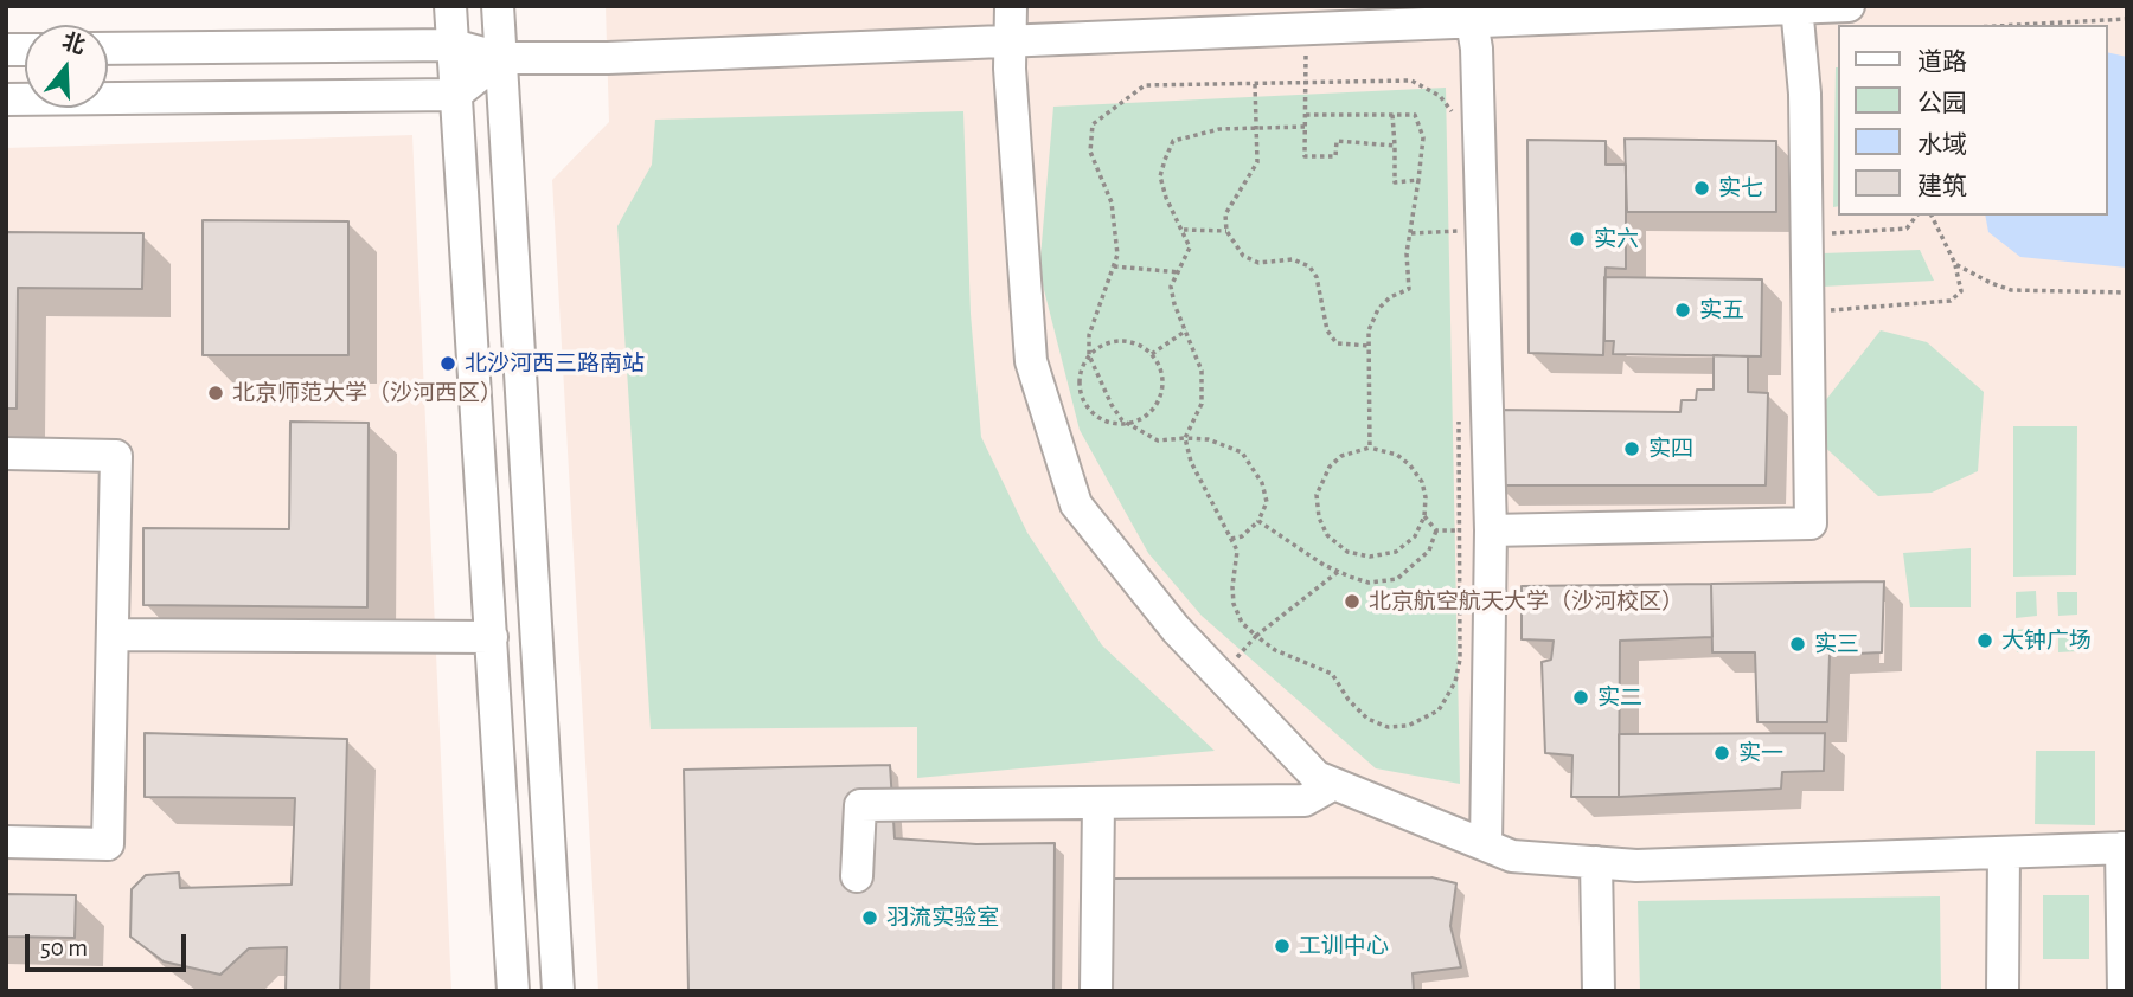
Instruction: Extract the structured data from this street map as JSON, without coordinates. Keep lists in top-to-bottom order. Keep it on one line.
{"places":["实七","实六","实五","北沙河西三路南站","北京师范大学（沙河西区）","实四","北京航空航天大学（沙河校区）","大钟广场","实三","实二","实一","羽流实验室","工训中心"],"legend":["道路","公园","水域","建筑"],"scale_bar":"50 m","north":"top"}
